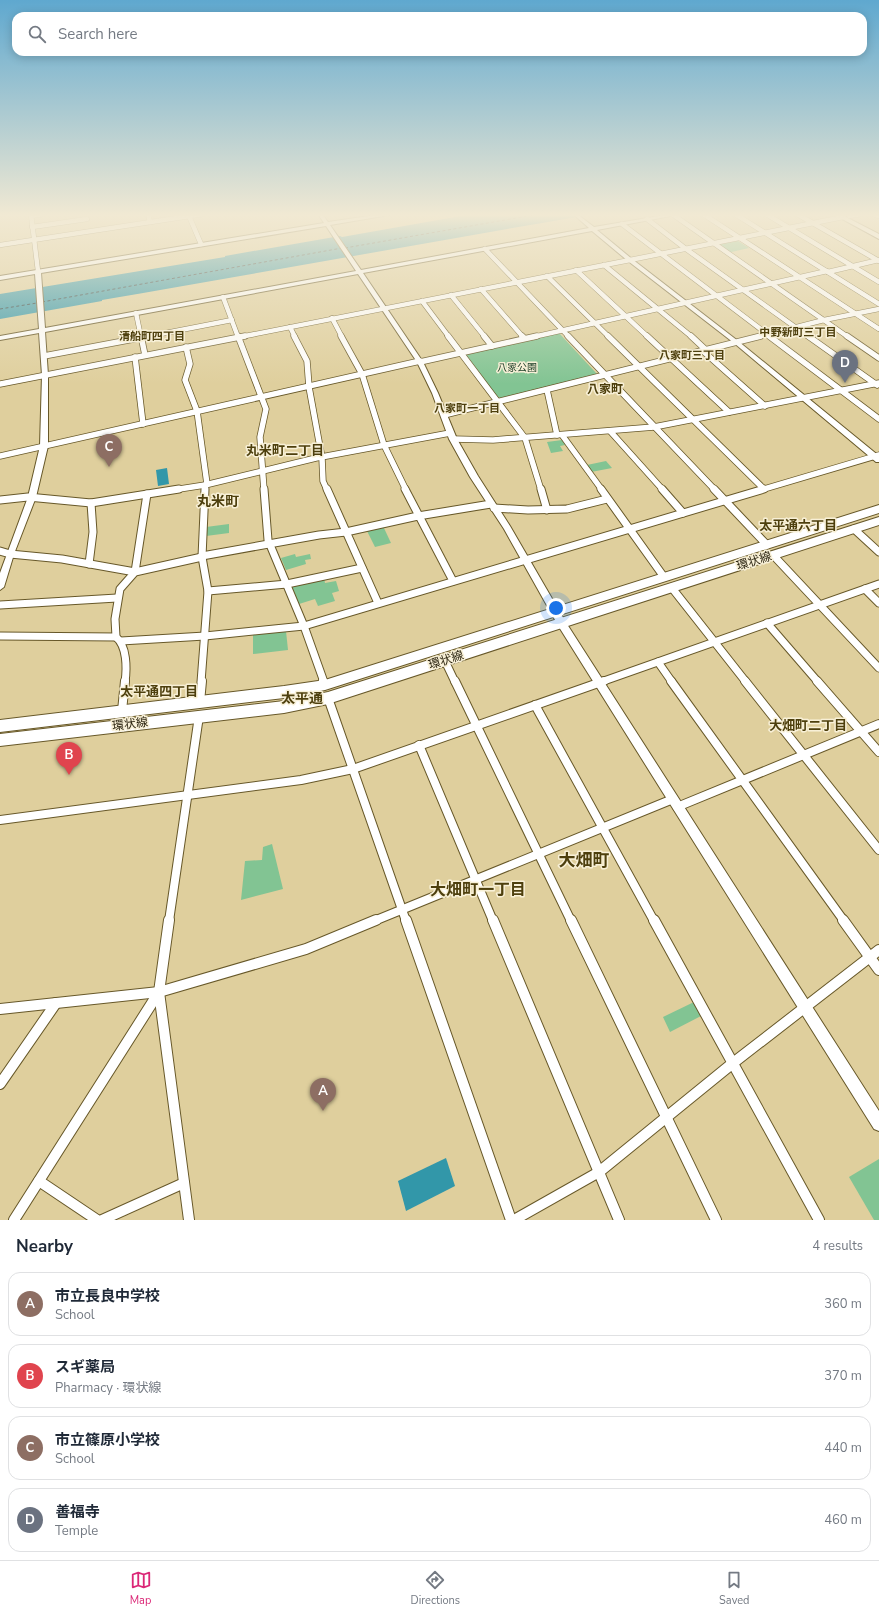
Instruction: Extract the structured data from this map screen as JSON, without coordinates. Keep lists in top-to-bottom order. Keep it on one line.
{"streets":{"main road":["環状線"]},"districts":["中野新町三丁目","清船町四丁目","八家町三丁目","八家町","八家町一丁目","丸米町二丁目","丸米町","太平通六丁目","太平通四丁目","太平通","大畑町二丁目","大畑町","大畑町一丁目"],"parks":["八家公園"],"page":{"search":"Search here","pins":["D","C","B","A"],"heading":["Nearby","4 results"],"list":[{"mark":"A","name":"市立長良中学校","note":"School","value":"360 m"},{"mark":"B","name":"スギ薬局","note":"Pharmacy · 環状線","value":"370 m"},{"mark":"C","name":"市立篠原小学校","note":"School","value":"440 m"},{"mark":"D","name":"善福寺","note":"Temple","value":"460 m"}],"nav":["Map","Directions","Saved"]}}
